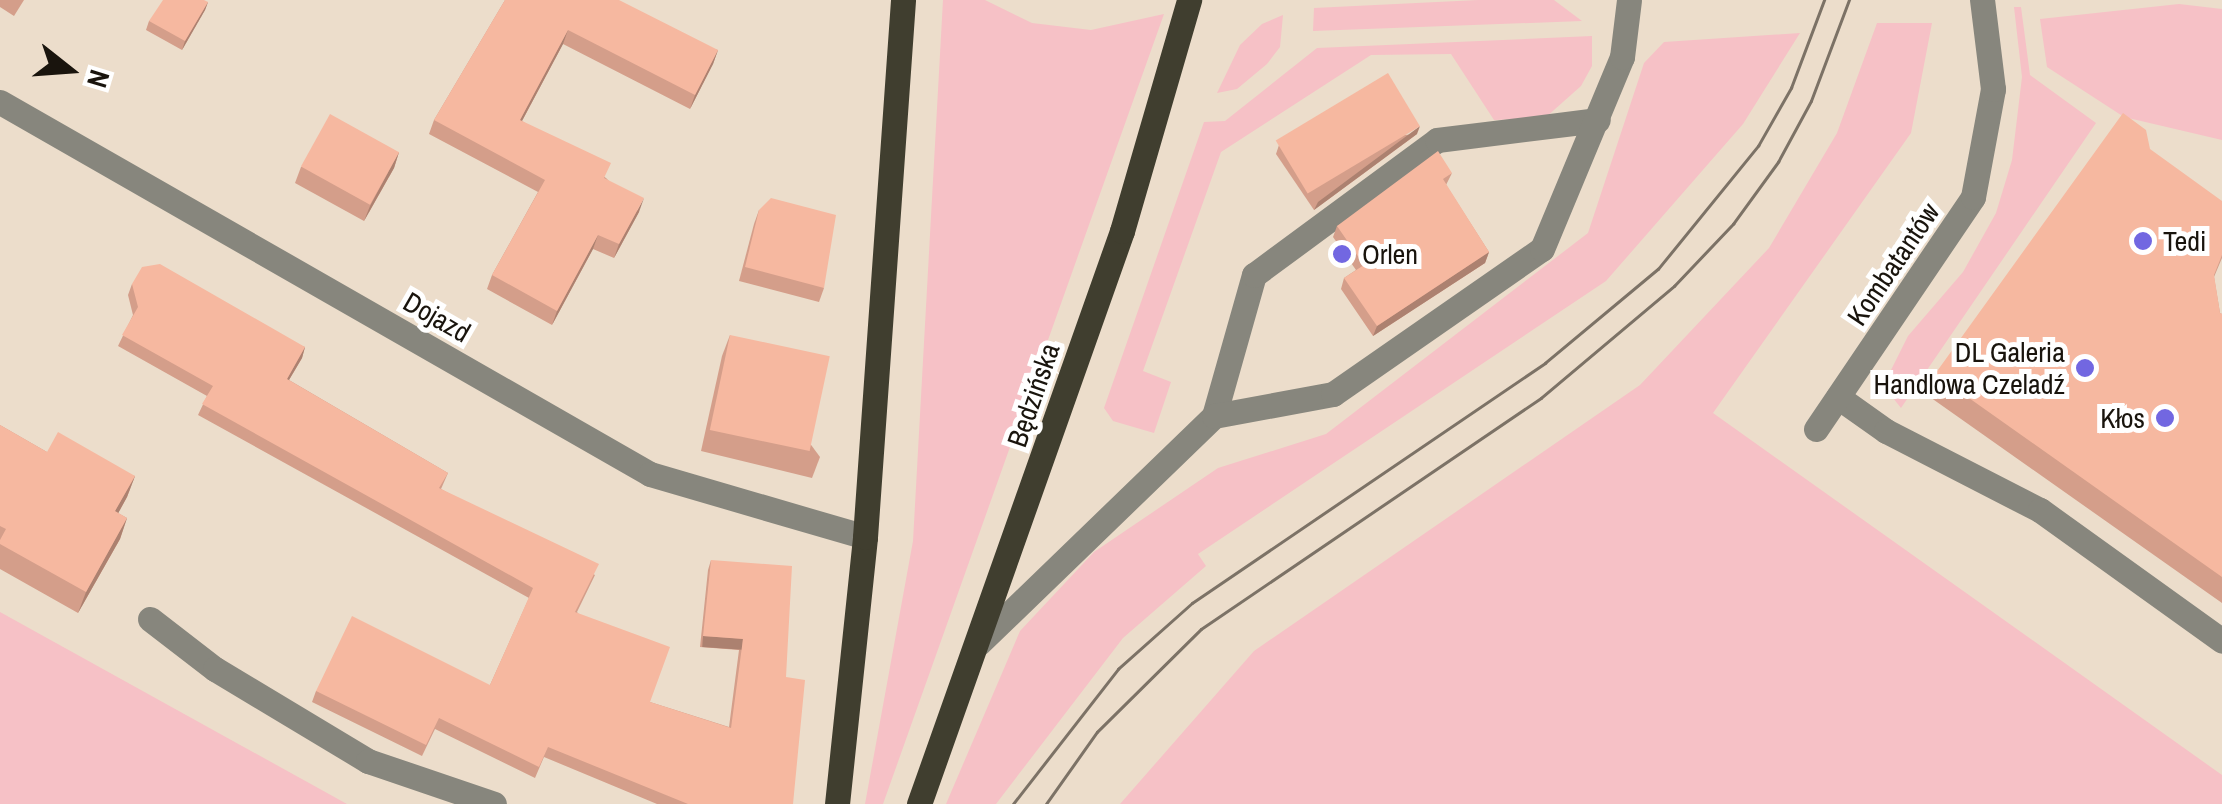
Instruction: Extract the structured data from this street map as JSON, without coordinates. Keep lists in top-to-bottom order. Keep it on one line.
{"streets":{"main road":["Będzińska"],"street":["Kombatantów","Dojazd"]},"places":["Tedi","Orlen","DL Galeria Handlowa Czeladź","Kłos"],"north":"right"}
